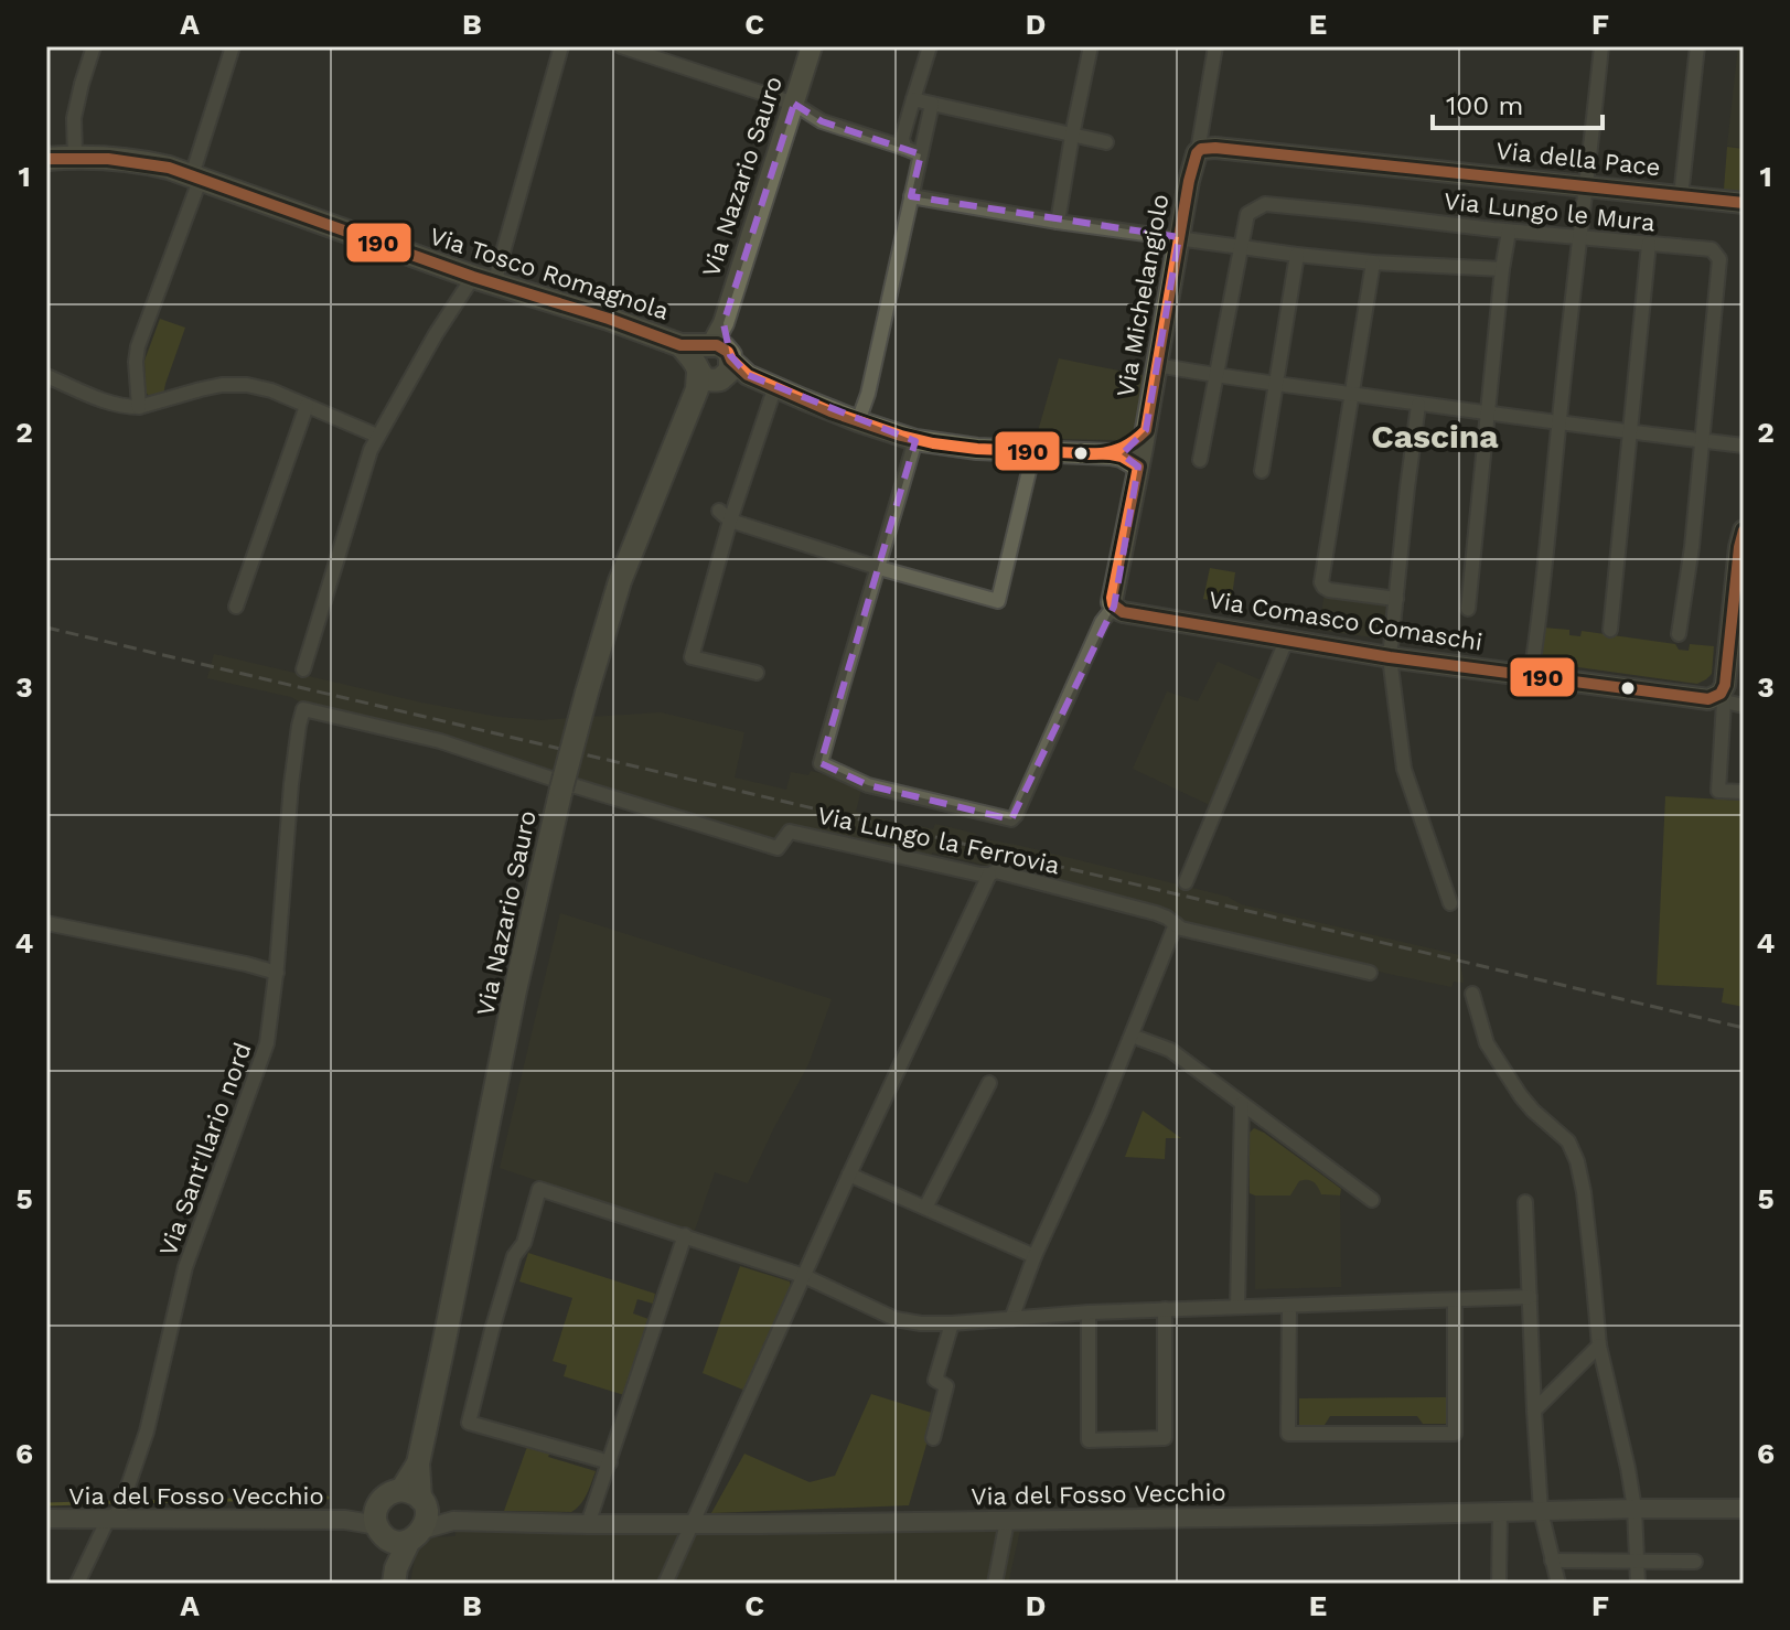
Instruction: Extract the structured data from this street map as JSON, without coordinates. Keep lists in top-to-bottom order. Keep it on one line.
{"streets":{"main road":["Via della Pace","Via Nazario Sauro","Via Tosco Romagnola","Via Michelangiolo","Via Comasco Comaschi"],"street":["Via Lungo le Mura","Via Lungo la Ferrovia","Via Sant'Ilario nord","Via del Fosso Vecchio"]},"crossings":[["Via della Pace","Via Michelangiolo"],["Via Nazario Sauro","Via Tosco Romagnola"],["Via Nazario Sauro","Via del Fosso Vecchio"],["Via Michelangiolo","Via Comasco Comaschi"],["Via Lungo la Ferrovia","Via Sant'Ilario nord"],["Via Sant'Ilario nord","Via del Fosso Vecchio"]],"districts":["Cascina"],"lines":["transit line 190"],"scale_bar":"100 m","grid":{"columns":["A","B","C","D","E","F"],"rows":["1","2","3","4","5","6"]}}
